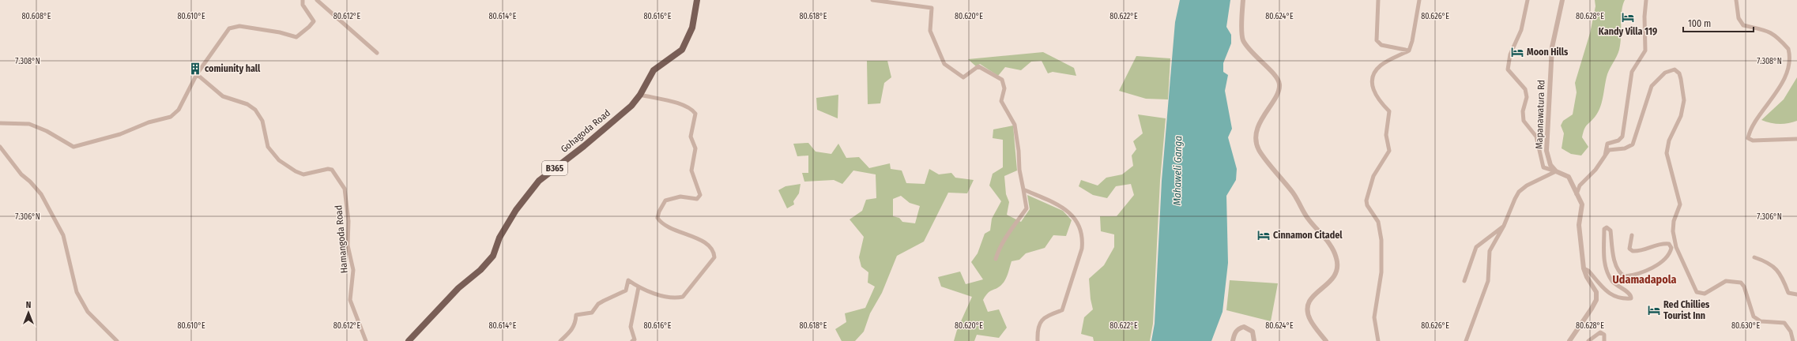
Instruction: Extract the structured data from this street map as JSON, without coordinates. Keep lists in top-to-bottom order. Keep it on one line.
{"streets":{"main road":["Gohagoda Road","B365"],"street":["Mapanawatura Rd","Hamangoda Road"]},"districts":["Udamadapola"],"water":["Mahaweli Ganga"],"places":{"hotel":["Kandy Villa 119","Moon Hills","Cinnamon Citadel","Red Chillies Tourist Inn"],"building":["comiunity hall"]},"scale_bar":"100 m","north":"top","coordinates":["80.608°E","80.610°E","80.612°E","80.614°E","80.616°E","80.618°E","80.620°E","80.622°E","80.624°E","80.626°E","80.628°E","7.308°N","7.306°N","80.630°E"]}
